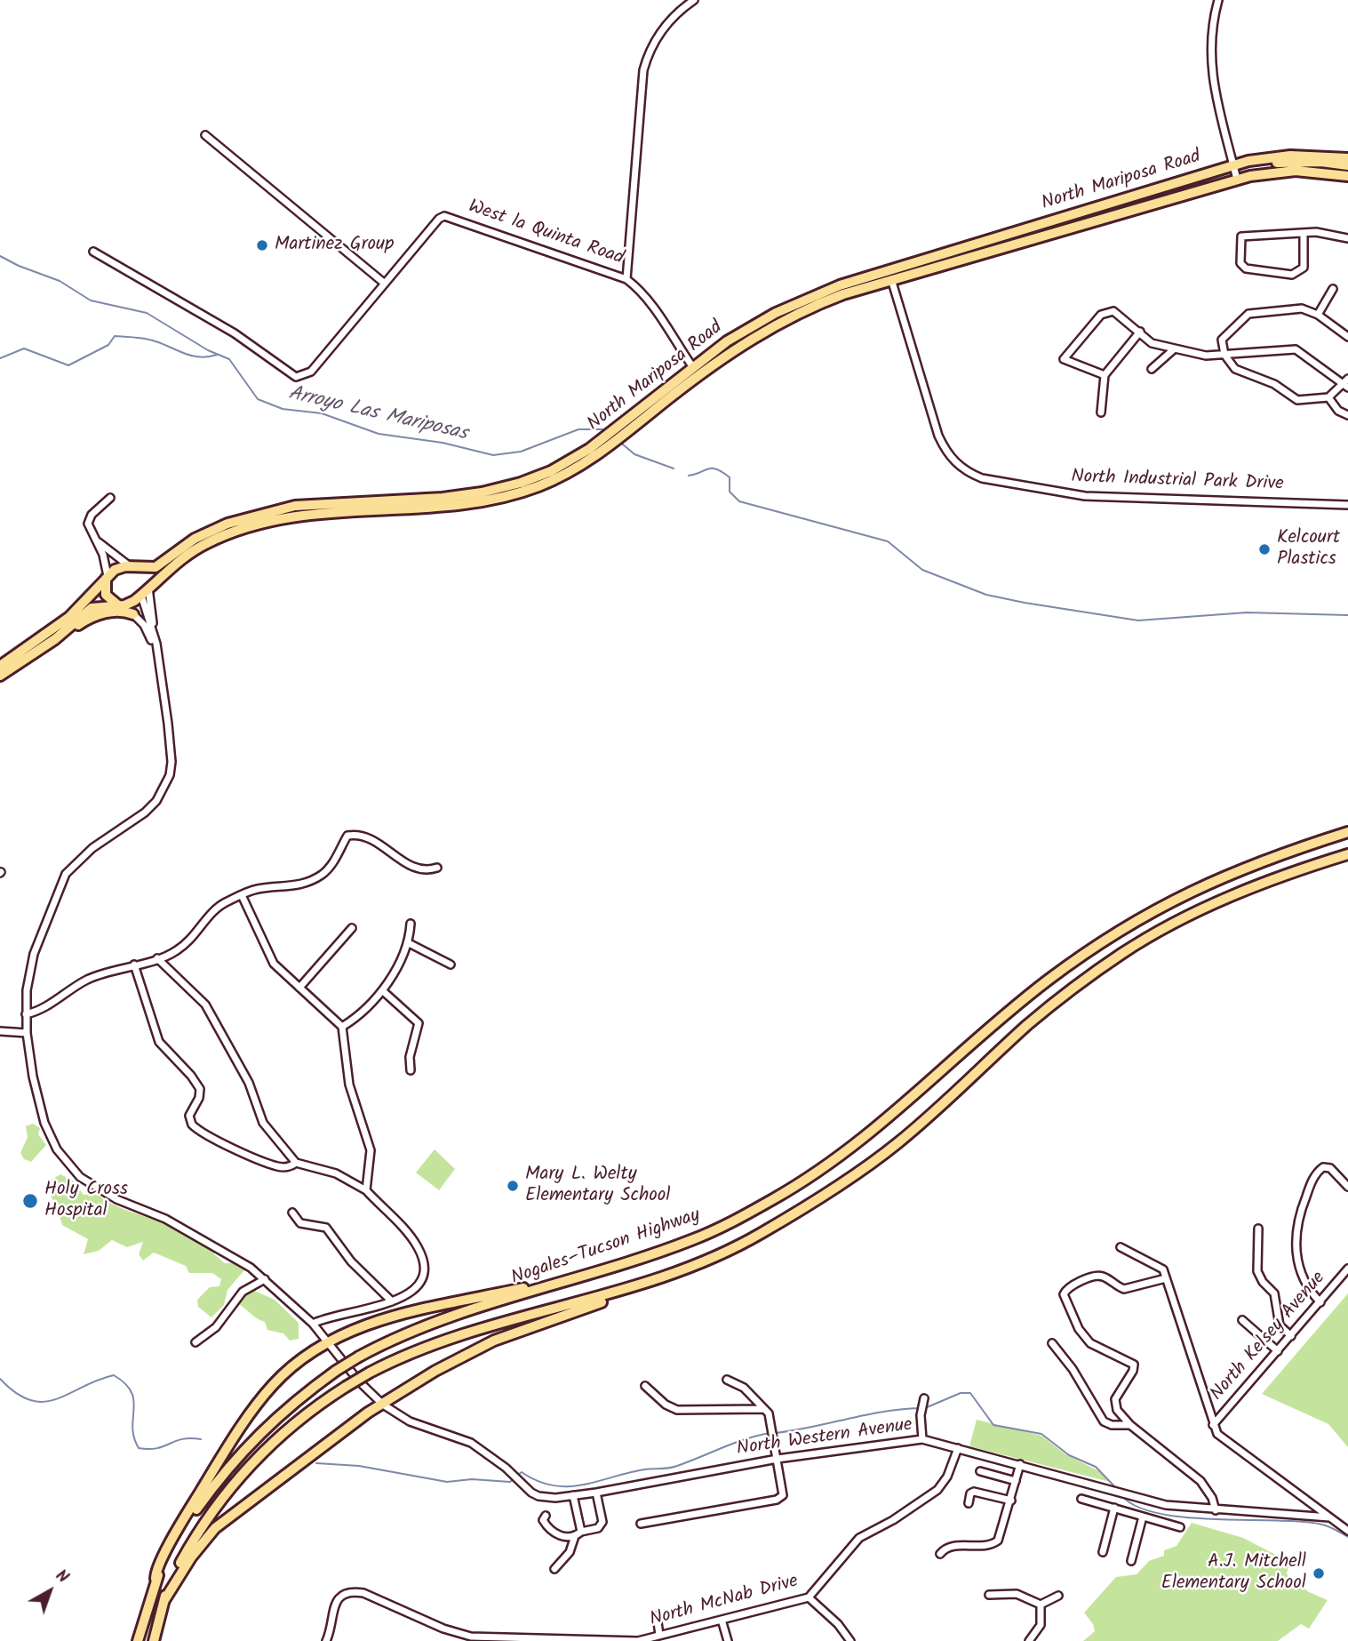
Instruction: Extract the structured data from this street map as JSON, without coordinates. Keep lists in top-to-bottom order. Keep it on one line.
{"streets":{"highway":["North Mariposa Road","Nogales–Tucson Highway"],"street":["West la Quinta Road","North Industrial Park Drive","North Kelsey Avenue","North Western Avenue","North McNab Drive"]},"crossings":[["North Mariposa Road","West la Quinta Road"],["North Mariposa Road","North Industrial Park Drive"],["North Western Avenue","North McNab Drive"]],"water":["Arroyo Las Mariposas"],"places":["Martinez Group","Kelcourt Plastics","Mary L. Welty Elementary School","Holy Cross Hospital","A.J. Mitchell Elementary School"],"north":"top right"}
